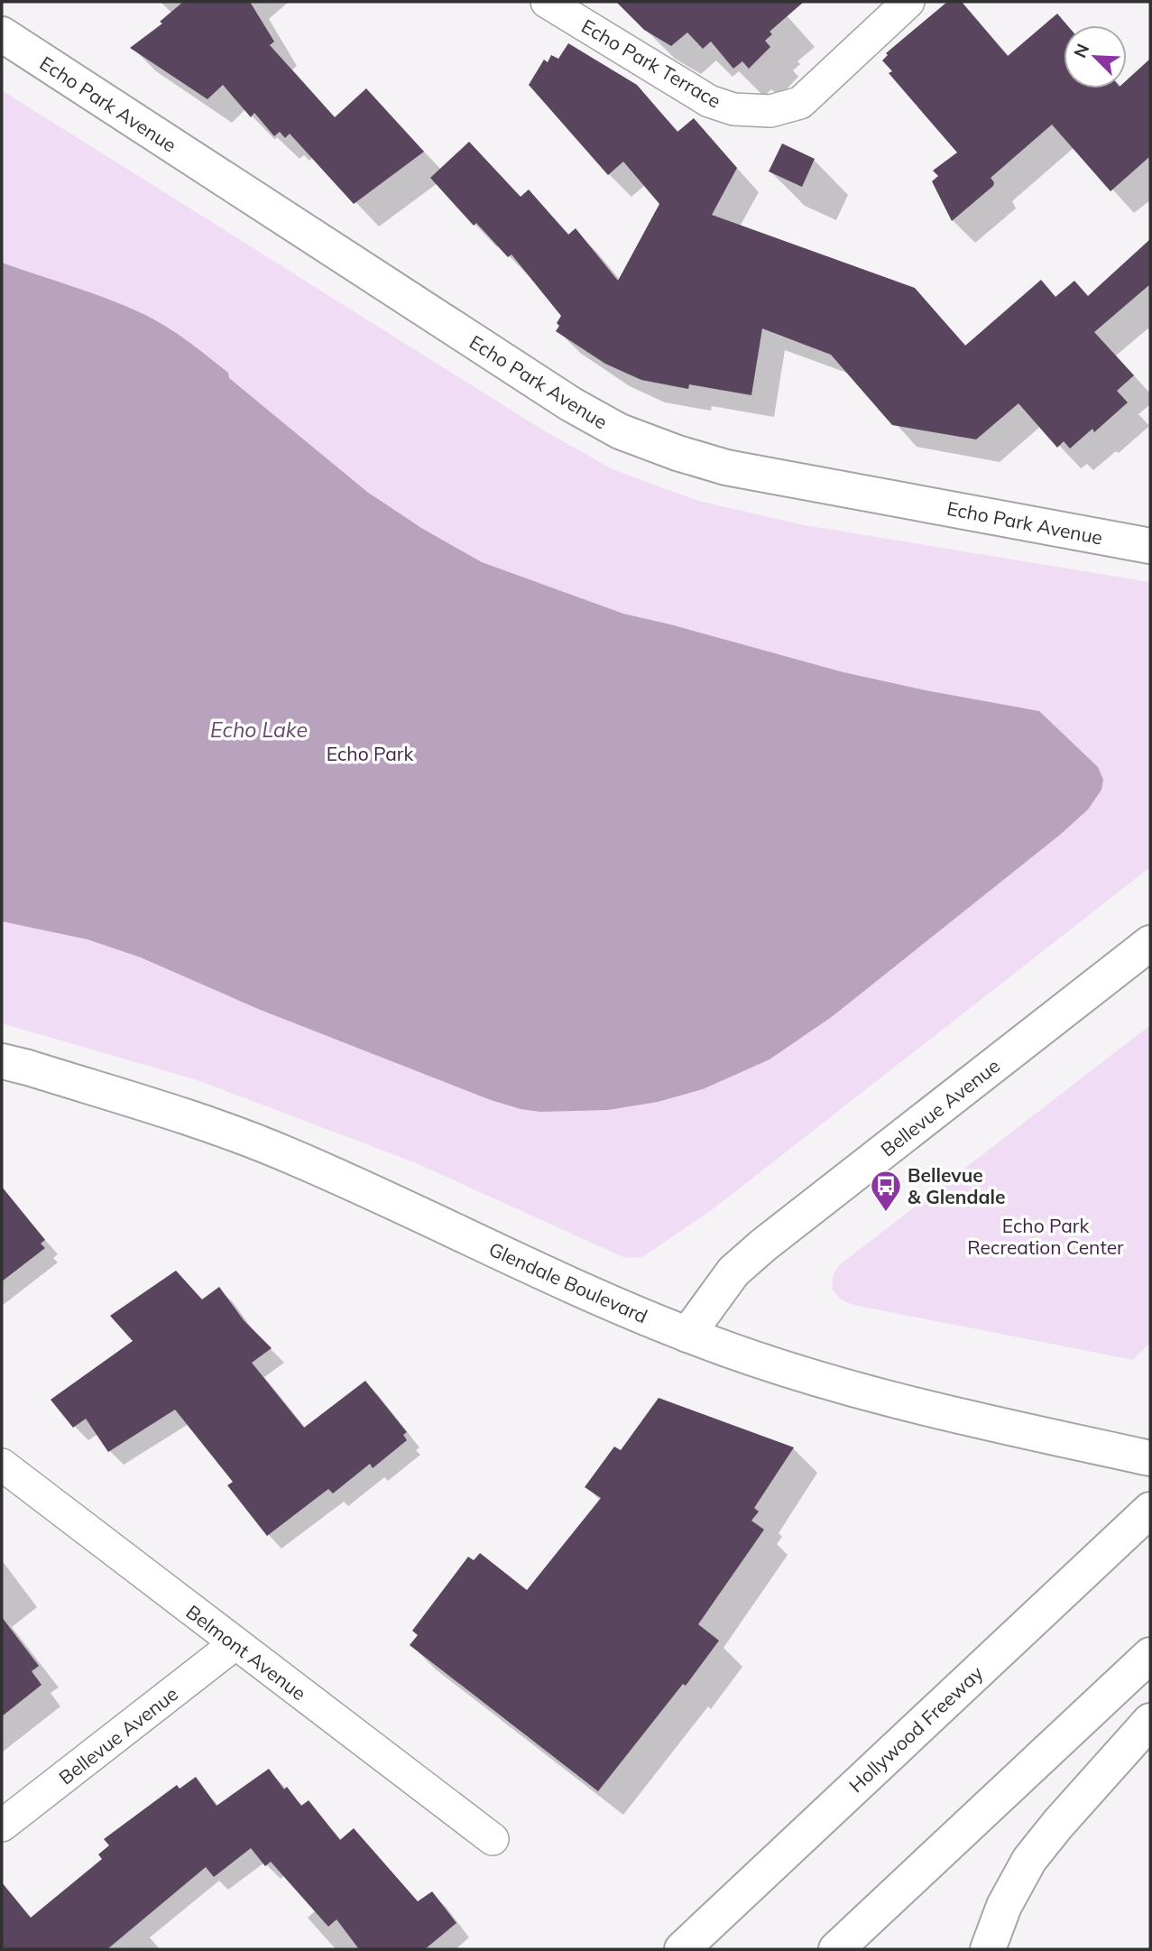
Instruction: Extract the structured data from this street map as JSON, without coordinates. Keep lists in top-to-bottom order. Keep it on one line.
{"streets":{"main road":["Echo Park Avenue","Bellevue Avenue","Glendale Boulevard","Hollywood Freeway"],"street":["Echo Park Terrace","Belmont Avenue"]},"crossings":[["Bellevue Avenue","Glendale Boulevard"],["Bellevue Avenue","Belmont Avenue"]],"water":["Echo Lake"],"parks":["Echo Park","Echo Park Recreation Center"],"places":{"bus stop":["Bellevue & Glendale"]},"north":"top left"}
